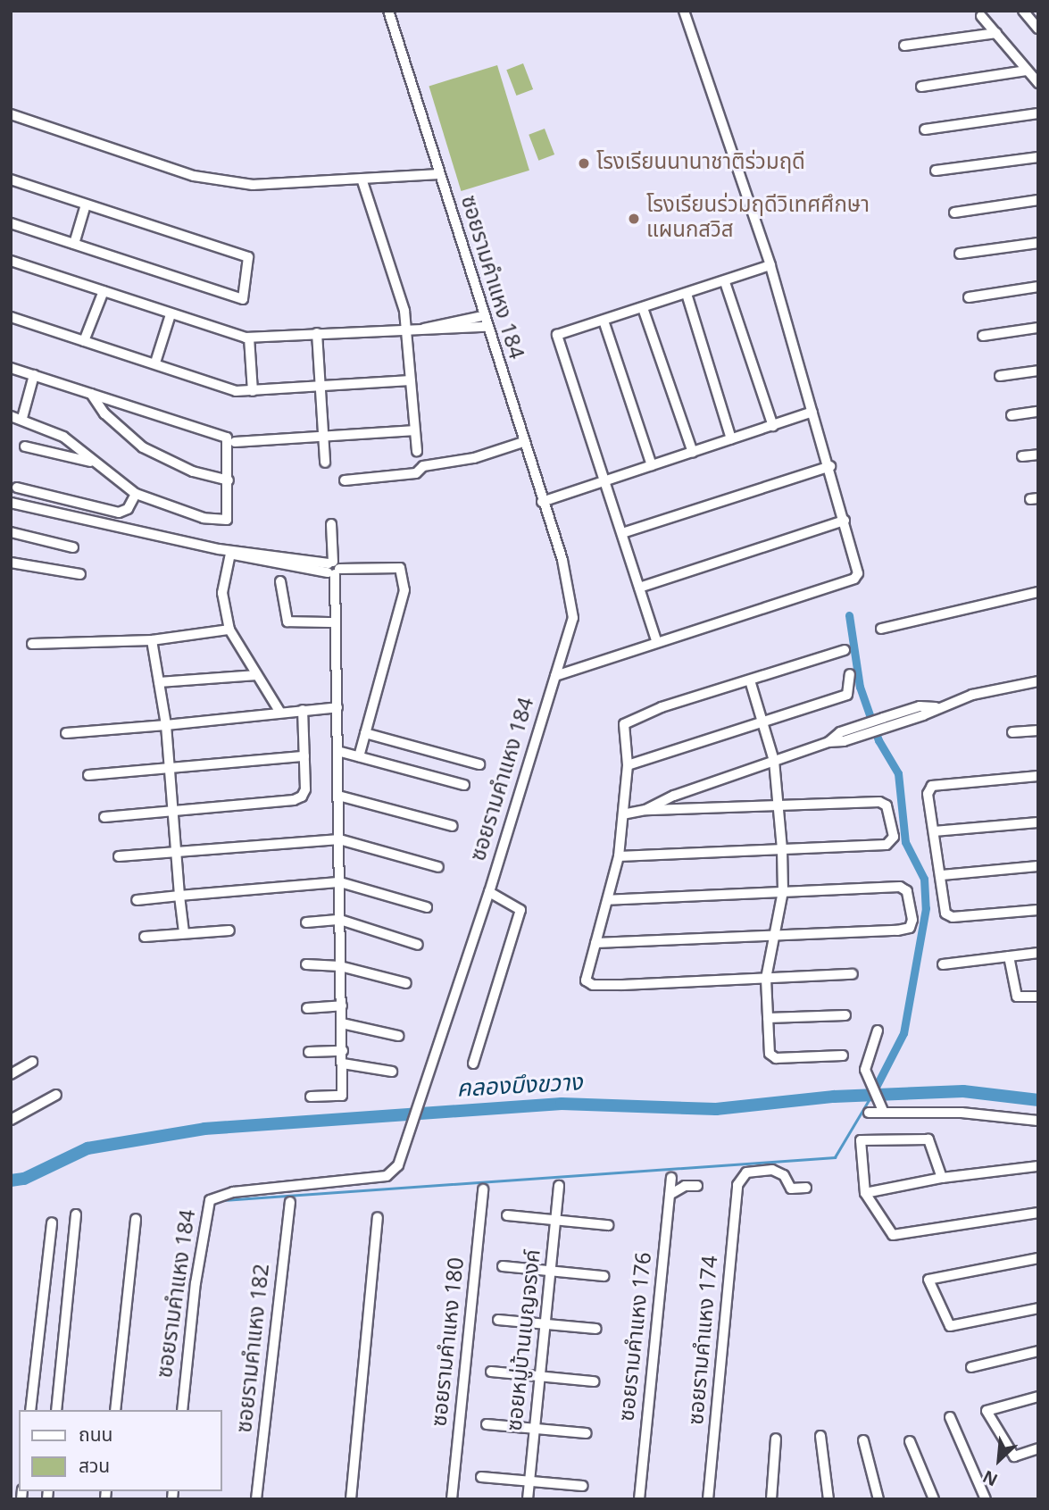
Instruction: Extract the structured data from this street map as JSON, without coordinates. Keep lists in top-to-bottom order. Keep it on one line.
{"streets":{"street":["ซอยรามคำแหง 184","ซอยรามคำแหง 176","ซอยหมู่บ้านเบญจรงค์","ซอยรามคำแหง 174","ซอยรามคำแหง 180","ซอยรามคำแหง 182"]},"water":["คลองบึงขวาง"],"places":["โรงเรียนนานาชาติร่วมฤดี","โรงเรียนร่วมฤดีวิเทศศึกษา แผนกสวิส"],"legend":["ถนน","สวน"],"north":"bottom left"}
